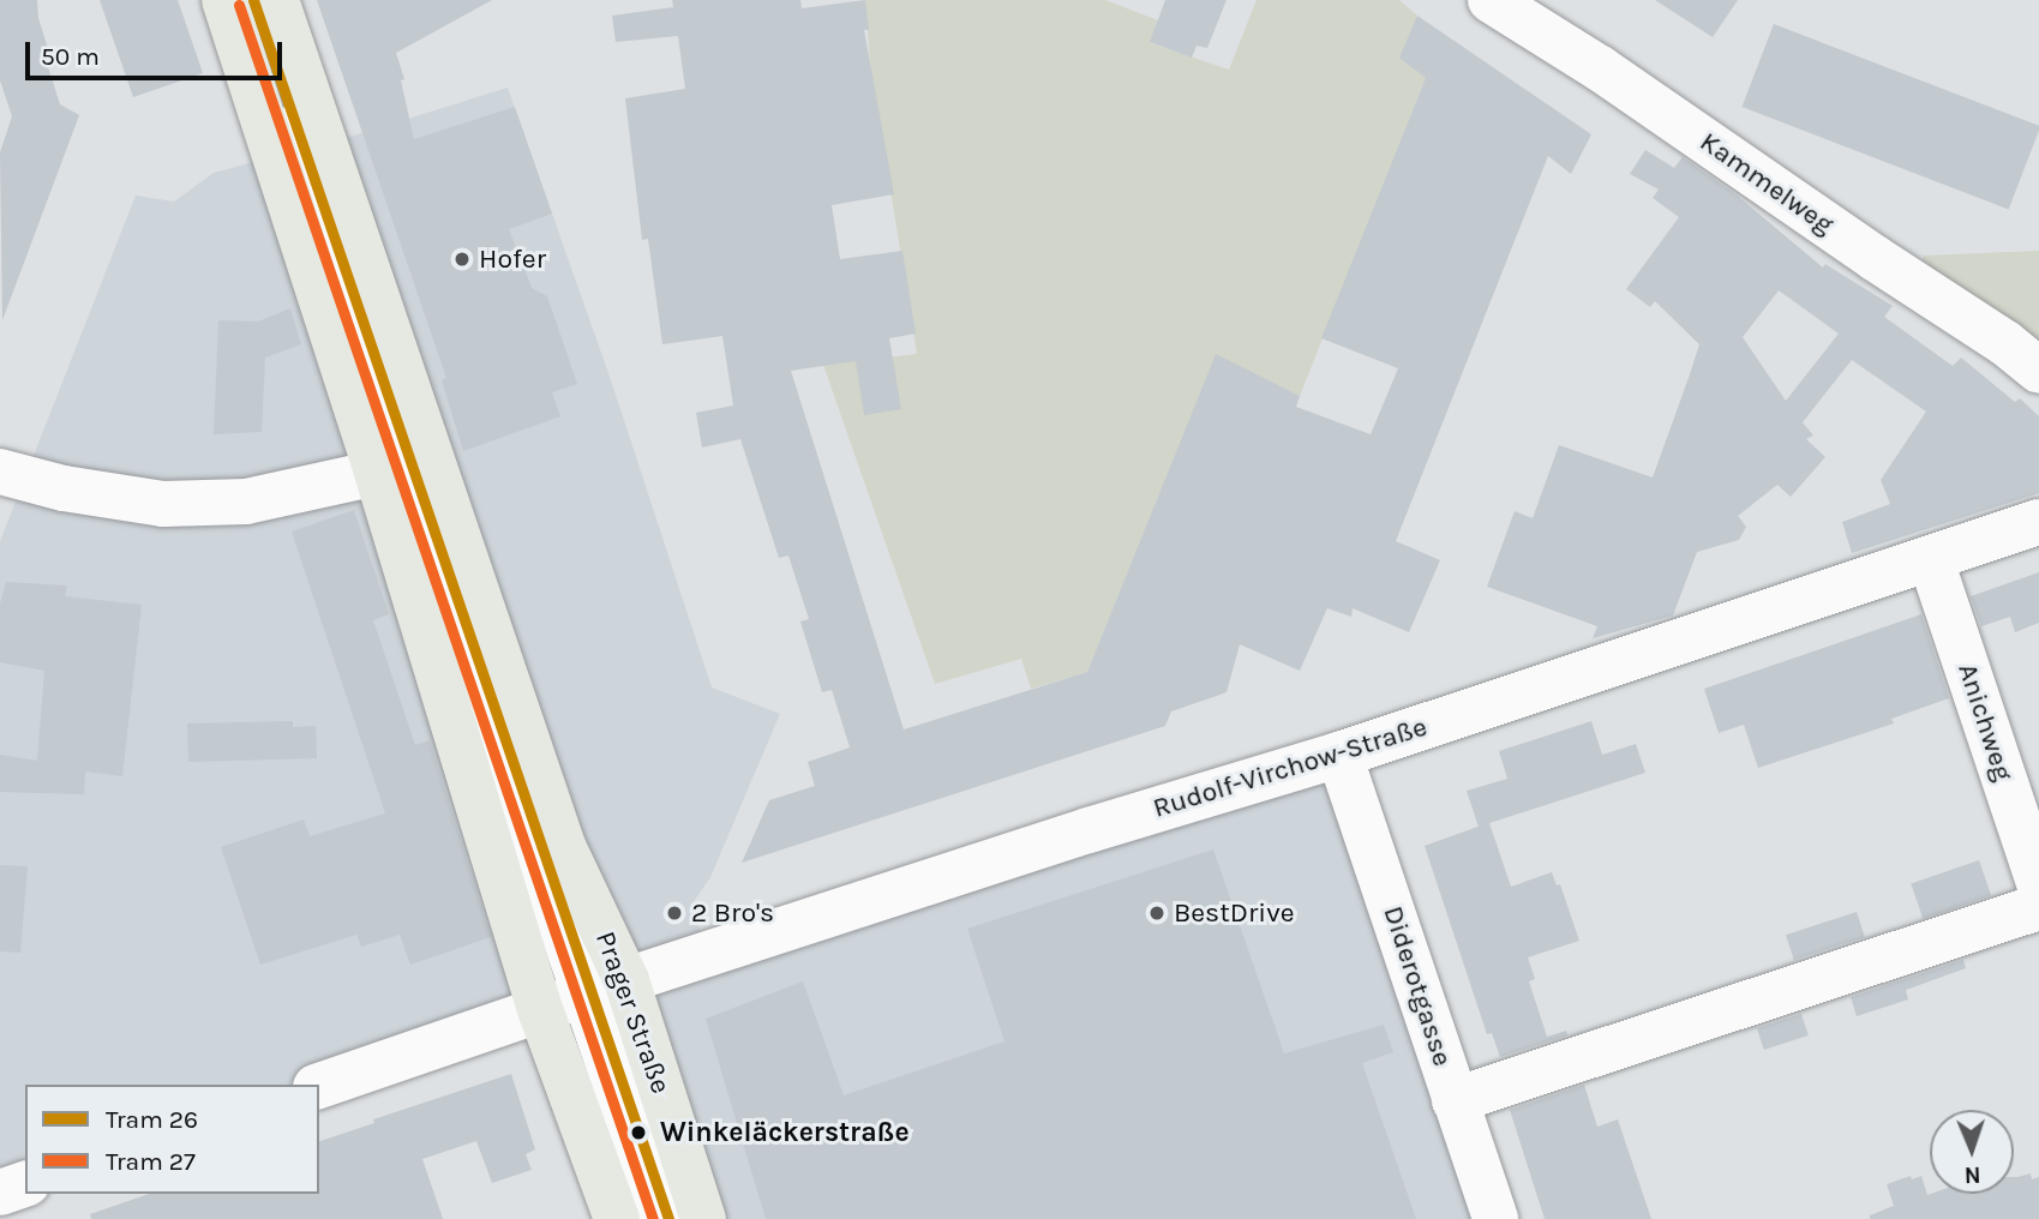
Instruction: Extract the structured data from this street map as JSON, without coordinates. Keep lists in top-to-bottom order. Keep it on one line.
{"streets":{"main road":["Prager Straße"],"street":["Kammelweg","Anichweg","Rudolf-Virchow-Straße","Diderotgasse"]},"crossings":[["Anichweg","Rudolf-Virchow-Straße"],["Rudolf-Virchow-Straße","Diderotgasse"],["Rudolf-Virchow-Straße","Prager Straße"]],"places":["Hofer","2 Bro's","BestDrive","Winkeläckerstraße"],"lines":["tram line 26","tram line 27"],"legend":["Tram 26","Tram 27"],"scale_bar":"50 m","north":"bottom"}
